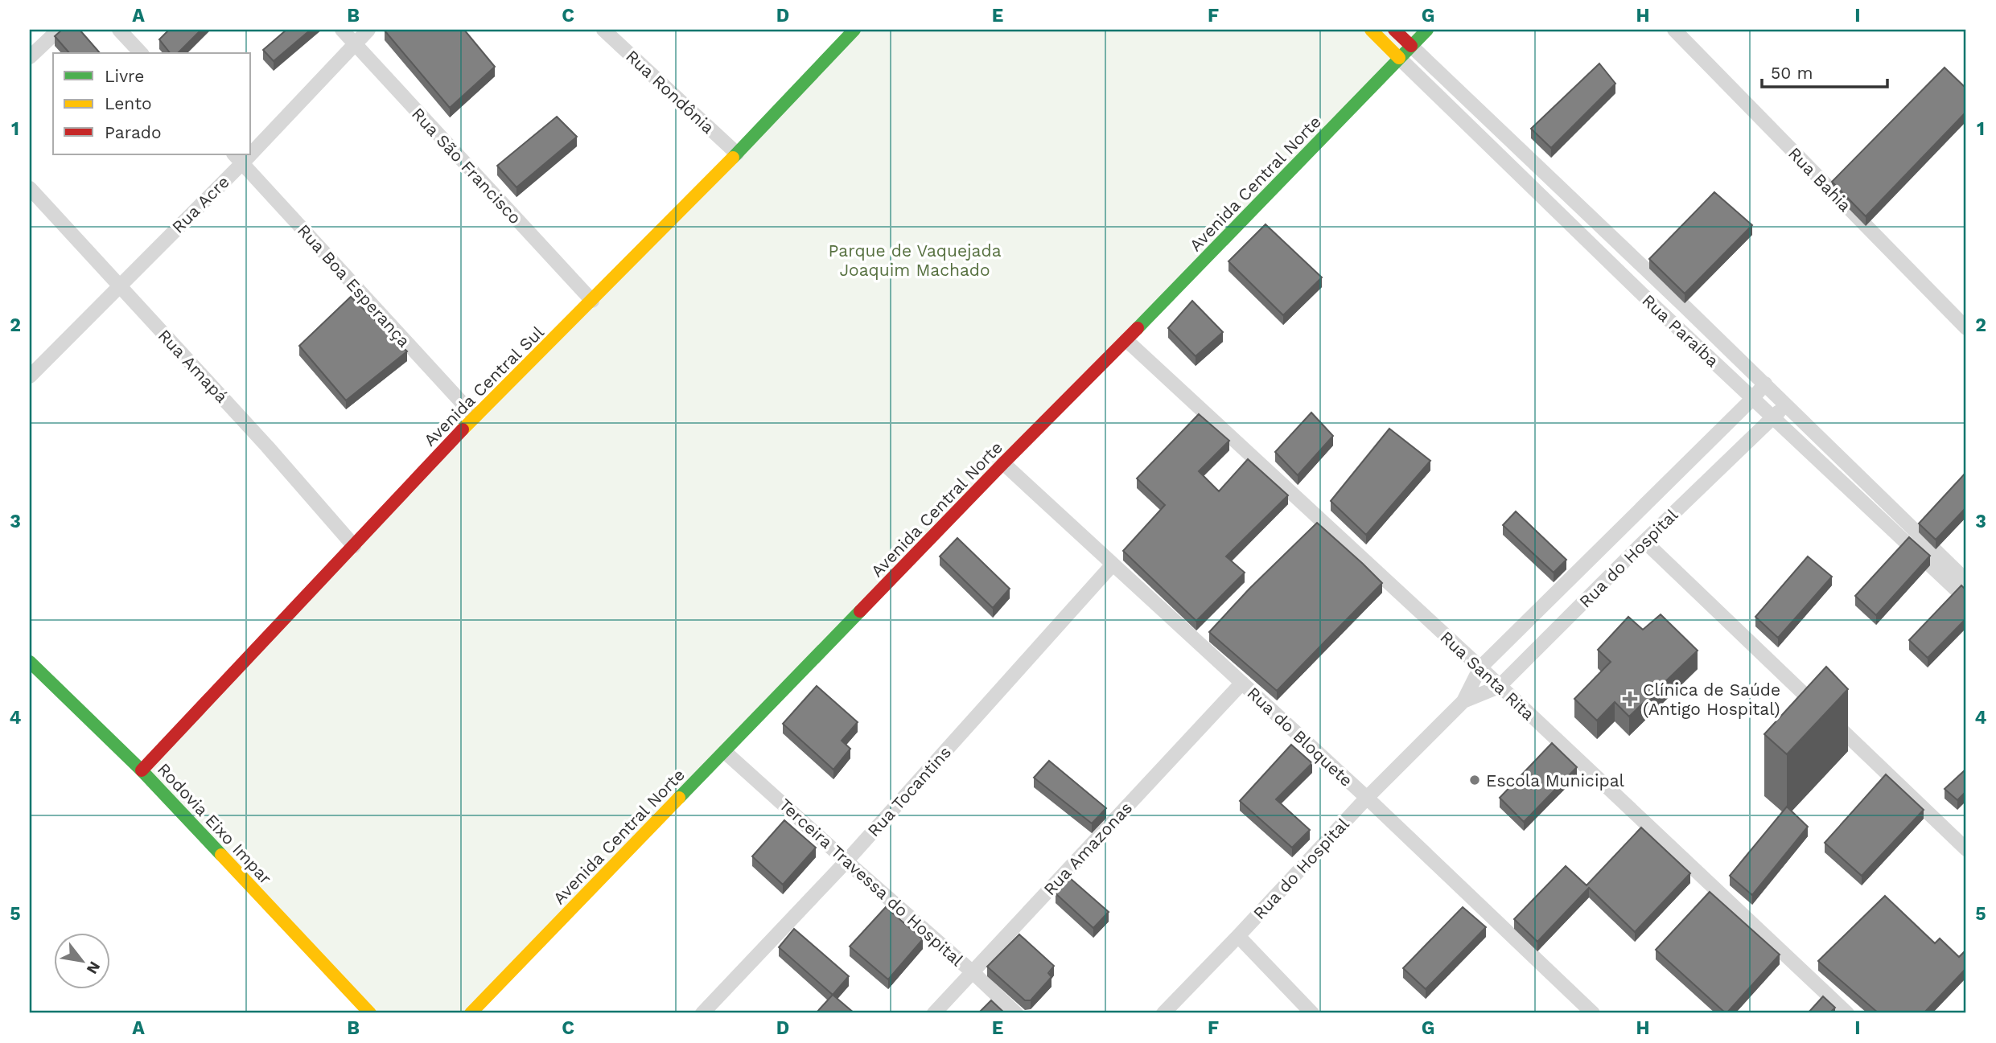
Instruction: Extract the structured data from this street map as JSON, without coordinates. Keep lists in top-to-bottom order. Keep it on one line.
{"streets":{"street":["Rua Rondônia","Rua São Francisco","Rua Bahia","Avenida Central Norte","Rua Acre","Rua Boa Esperança","Rua Paraíba","Rua Amapá","Avenida Central Sul","Rua do Hospital","Rua Santa Rita","Rua do Bloquete","Rua Tocantins","Rodovia Eixo Impar","Rua Amazonas","Terceira Travessa do Hospital"]},"crossings":[["Rua Rondônia","Avenida Central Sul"],["Rua São Francisco","Rua Acre"],["Rua São Francisco","Avenida Central Sul"],["Avenida Central Norte","Rua Paraíba"],["Avenida Central Norte","Rua Santa Rita"],["Avenida Central Norte","Rua do Bloquete"],["Avenida Central Norte","Terceira Travessa do Hospital"],["Rua Acre","Rua Boa Esperança"],["Rua Acre","Rua Amapá"],["Rua Boa Esperança","Avenida Central Sul"],["Rua Paraíba","Rua do Hospital"],["Rua Amapá","Avenida Central Sul"],["Avenida Central Sul","Rodovia Eixo Impar"],["Rua do Hospital","Rua Santa Rita"],["Rua do Hospital","Rua do Bloquete"],["Rua do Bloquete","Rua Tocantins"],["Rua do Bloquete","Rua Amazonas"],["Rua Tocantins","Terceira Travessa do Hospital"],["Rua Amazonas","Terceira Travessa do Hospital"]],"parks":["Parque de Vaquejada Joaquim Machado"],"places":{"health":["Clínica de Saúde (Antigo Hospital)"],"other":["Escola Municipal"]},"legend":["Livre","Lento","Parado"],"scale_bar":"50 m","north":"bottom right","grid":{"columns":["A","B","C","D","E","F","G","H","I"],"rows":["1","2","3","4","5"]}}
